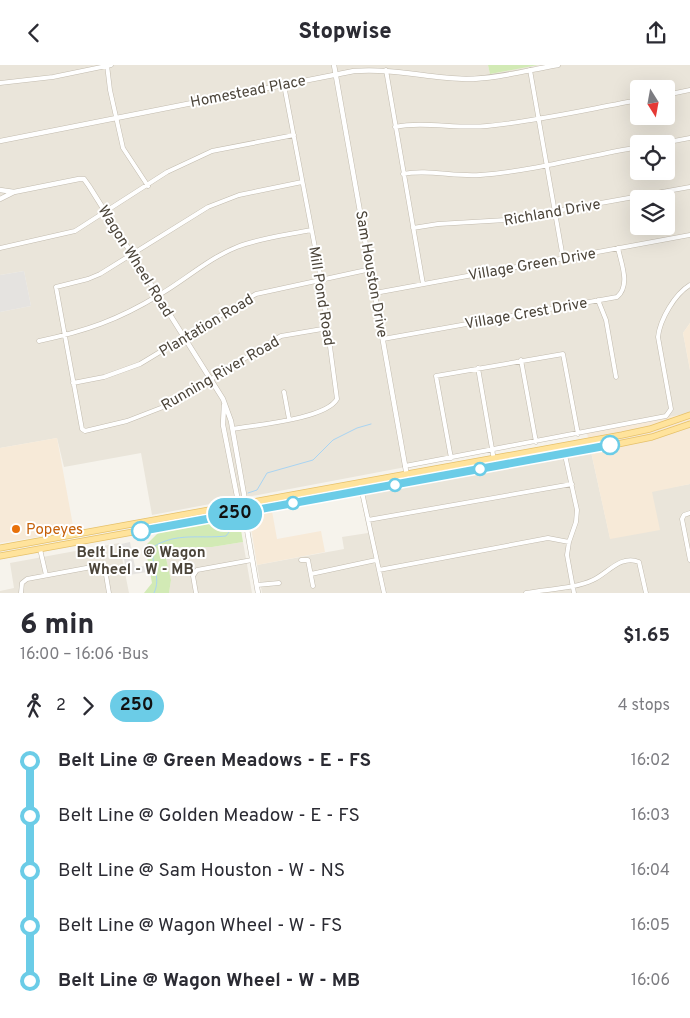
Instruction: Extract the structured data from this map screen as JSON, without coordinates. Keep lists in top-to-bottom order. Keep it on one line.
{"streets":{"street":["Homestead Place","Richland Drive","Wagon Wheel Road","Village Green Drive","Sam Houston Drive","Mill Pond Road","Village Crest Drive","Plantation Road","Running River Road"]},"crossings":[["Homestead Place","Sam Houston Drive"],["Homestead Place","Mill Pond Road"],["Wagon Wheel Road","Mill Pond Road"],["Wagon Wheel Road","Plantation Road"],["Wagon Wheel Road","Running River Road"],["Village Green Drive","Sam Houston Drive"],["Village Green Drive","Village Crest Drive"],["Sam Houston Drive","Village Crest Drive"],["Sam Houston Drive","Plantation Road"],["Mill Pond Road","Plantation Road"],["Mill Pond Road","Running River Road"],["Plantation Road","Running River Road"]],"places":["Popeyes","Belt Line @ Wagon Wheel - W - MB"],"lines":["bus line 250"],"north":"bottom","page":{"header":"Stopwise","on_map":"250","heading":["6 min","16:00 – 16:06 · Bus","$1.65"],"legs":["2","250","4 stops"],"list":[{"name":"Belt Line @ Green Meadows - E - FS","value":"16:02"},{"name":"Belt Line @ Golden Meadow - E - FS","value":"16:03"},{"name":"Belt Line @ Sam Houston - W - NS","value":"16:04"},{"name":"Belt Line @ Wagon Wheel - W - FS","value":"16:05"},{"name":"Belt Line @ Wagon Wheel - W - MB","value":"16:06"}]}}
